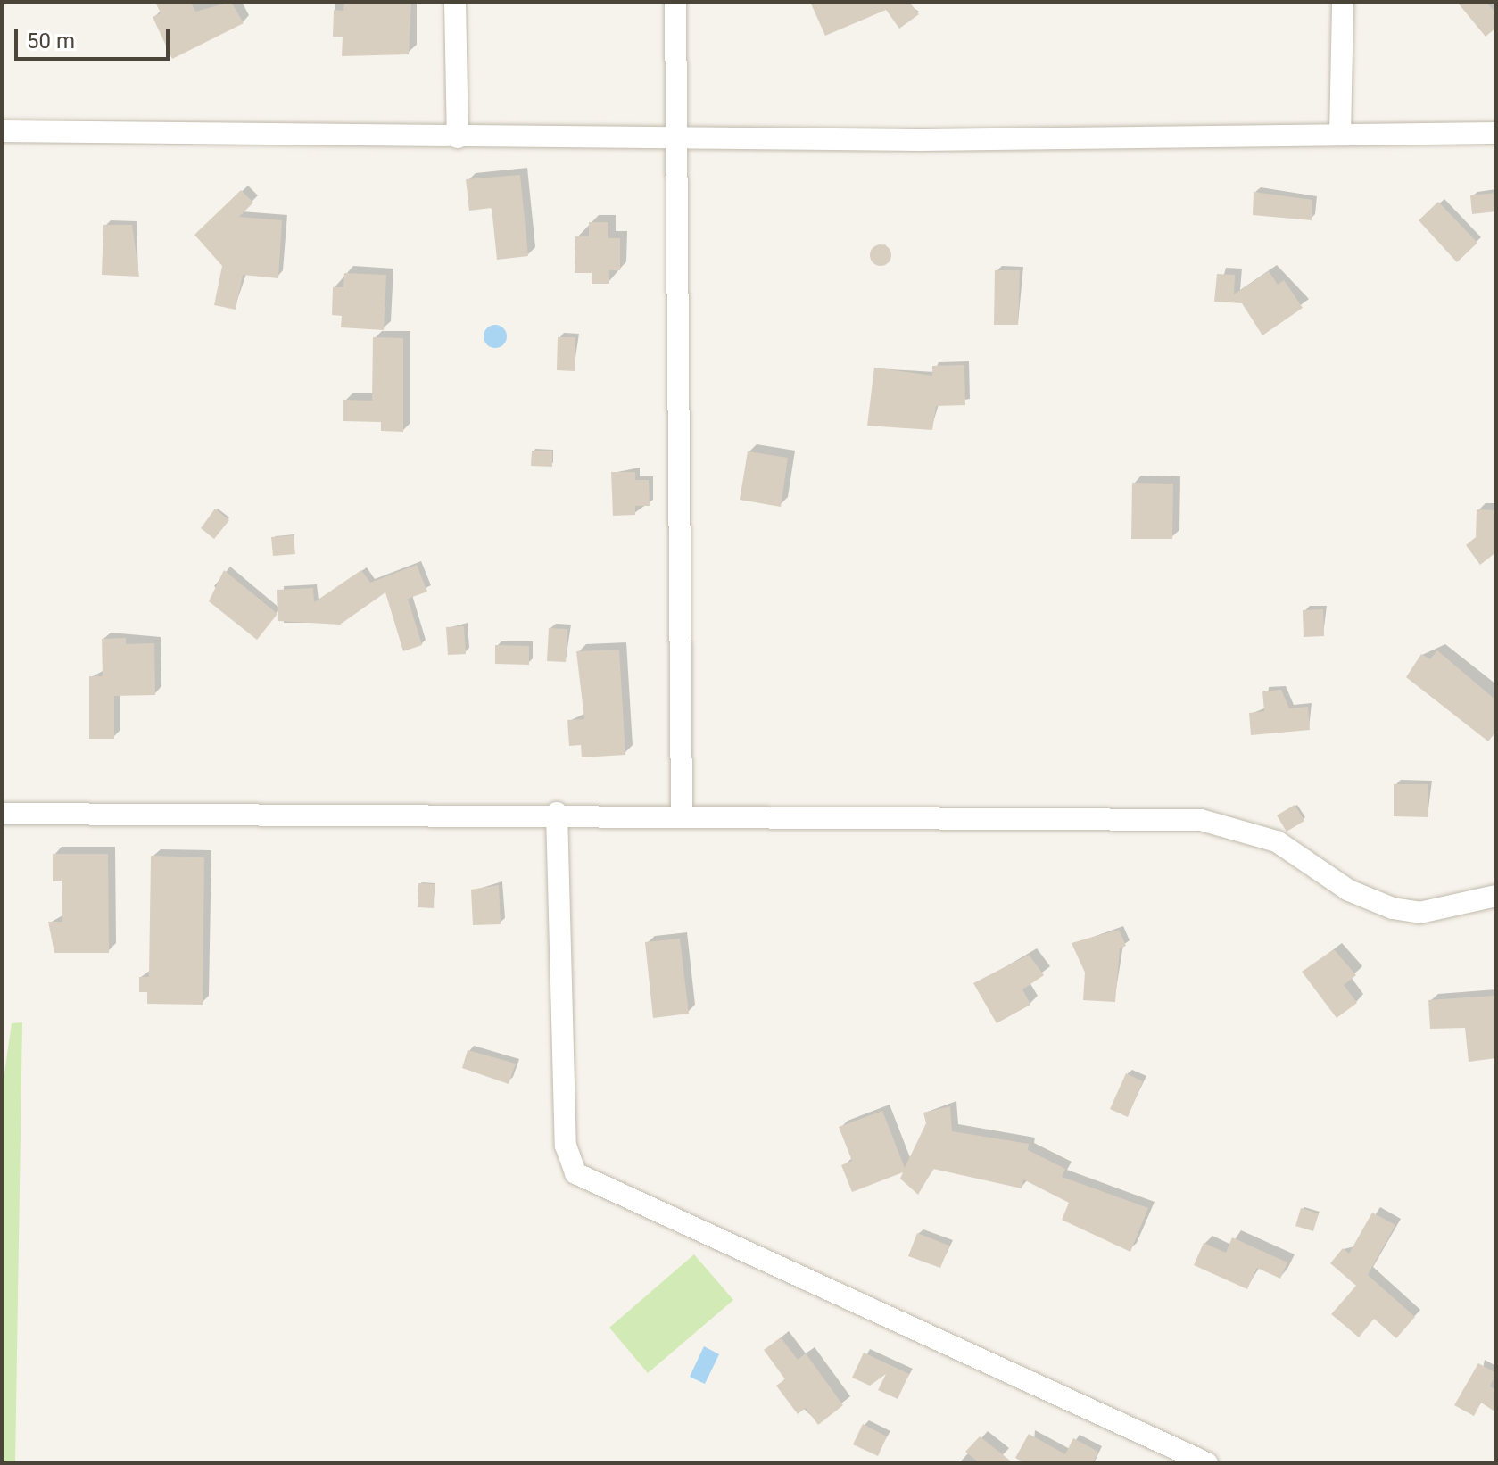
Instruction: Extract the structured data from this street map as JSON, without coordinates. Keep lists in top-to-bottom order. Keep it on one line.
{"scale_bar":"50 m"}
